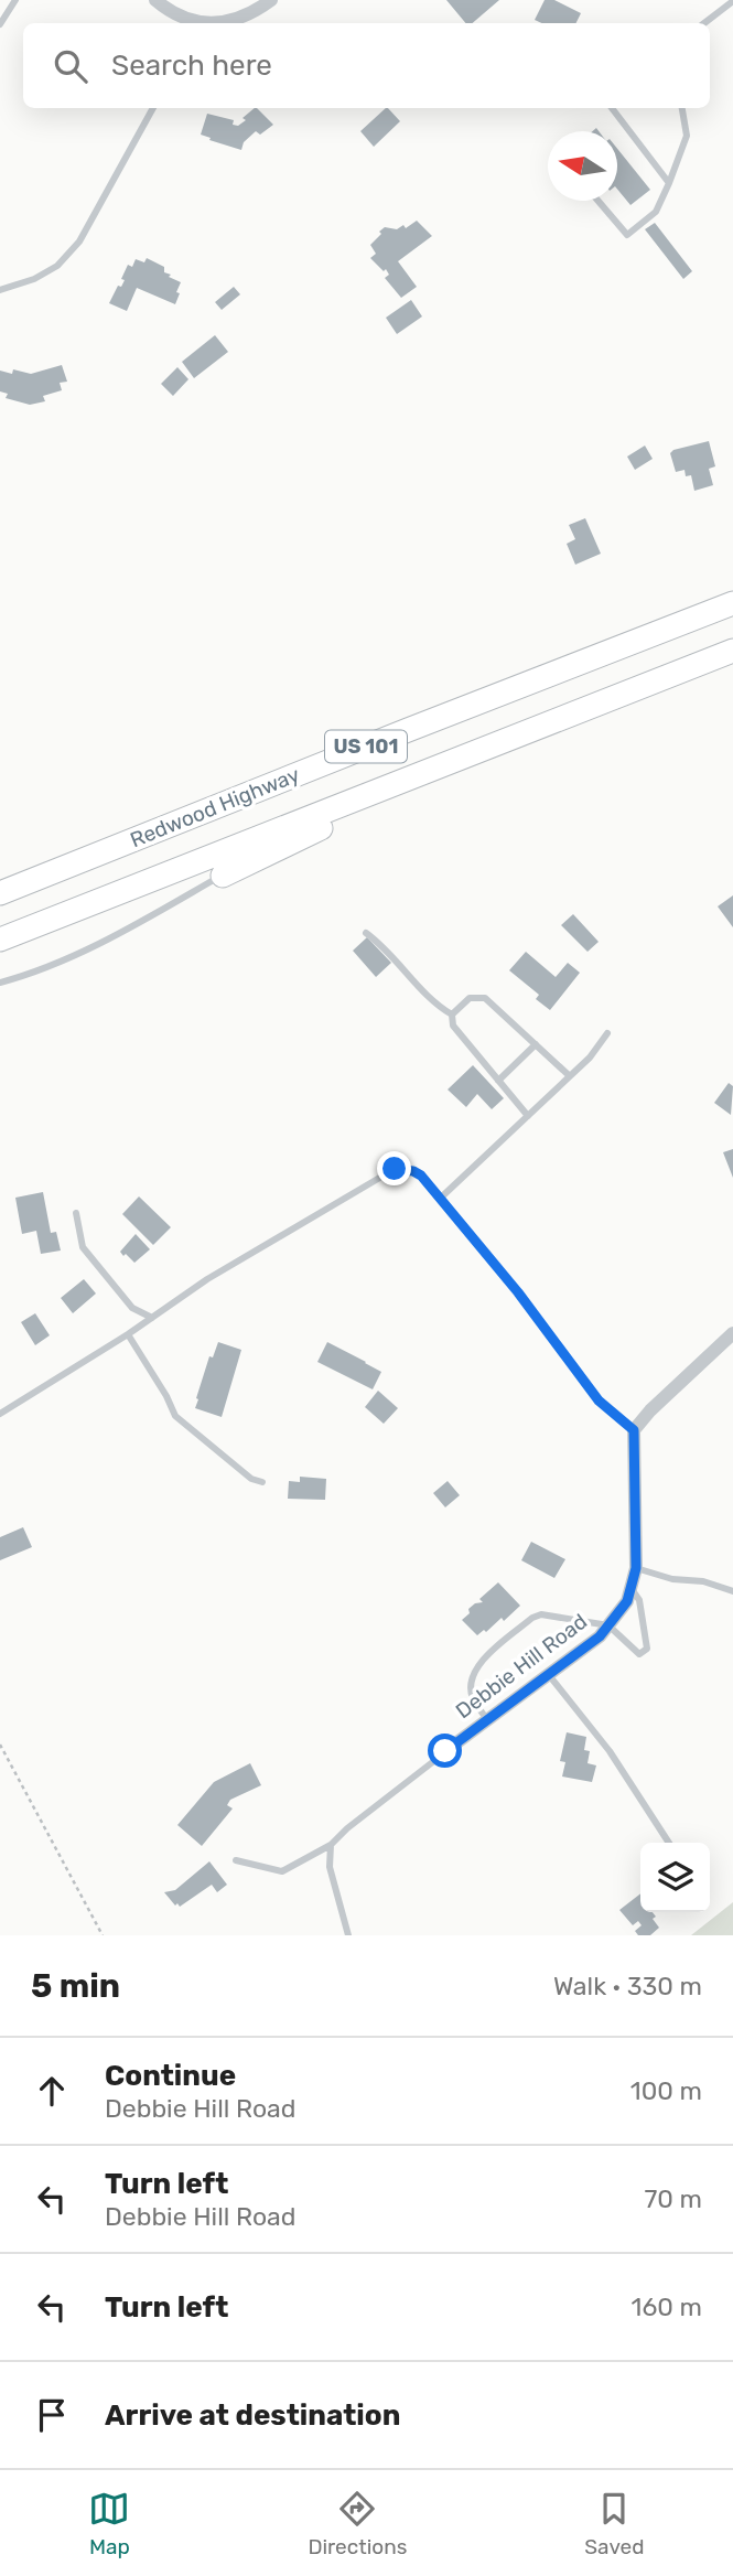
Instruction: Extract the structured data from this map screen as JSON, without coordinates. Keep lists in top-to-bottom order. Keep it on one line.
{"streets":{"highway":["US 101","Redwood Highway"],"street":["Debbie Hill Road"]},"north":"left","page":{"search":"Search here","heading":["5 min","Walk · 330 m"],"list":[["Continue","Debbie Hill Road","100 m"],["Turn left","Debbie Hill Road","70 m"],["Turn left","160 m"],"Arrive at destination"],"nav":["Map","Directions","Saved"]}}
